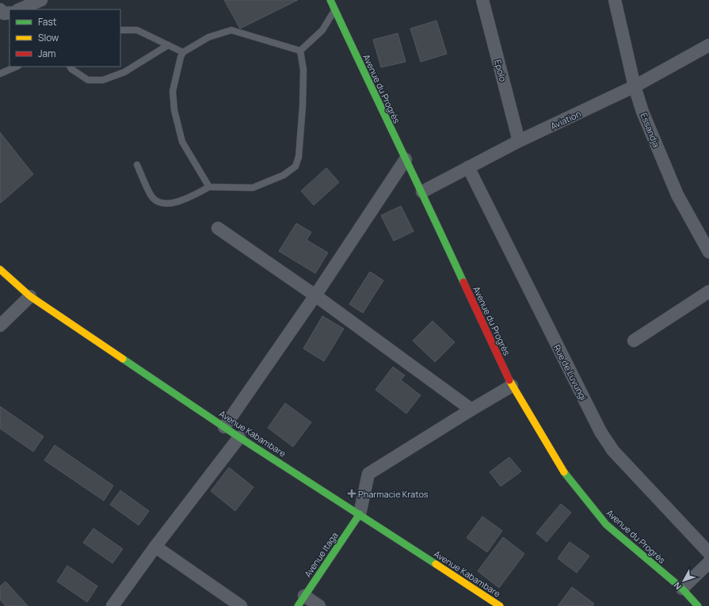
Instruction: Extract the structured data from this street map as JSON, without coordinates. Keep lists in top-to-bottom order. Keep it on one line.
{"streets":{"street":["Epolo","Avenue du Progrès","Aviation","Essandja","Rue de Luvungi","Avenue Kabambare","Avenue Itaga"]},"crossings":[["Epolo","Aviation"],["Avenue du Progrès","Aviation"],["Aviation","Essandja"],["Aviation","Rue de Luvungi"],["Avenue Kabambare","Avenue Itaga"]],"places":{"health":["Pharmacie Kratos"]},"legend":["Fast","Slow","Jam"],"north":"bottom left"}
